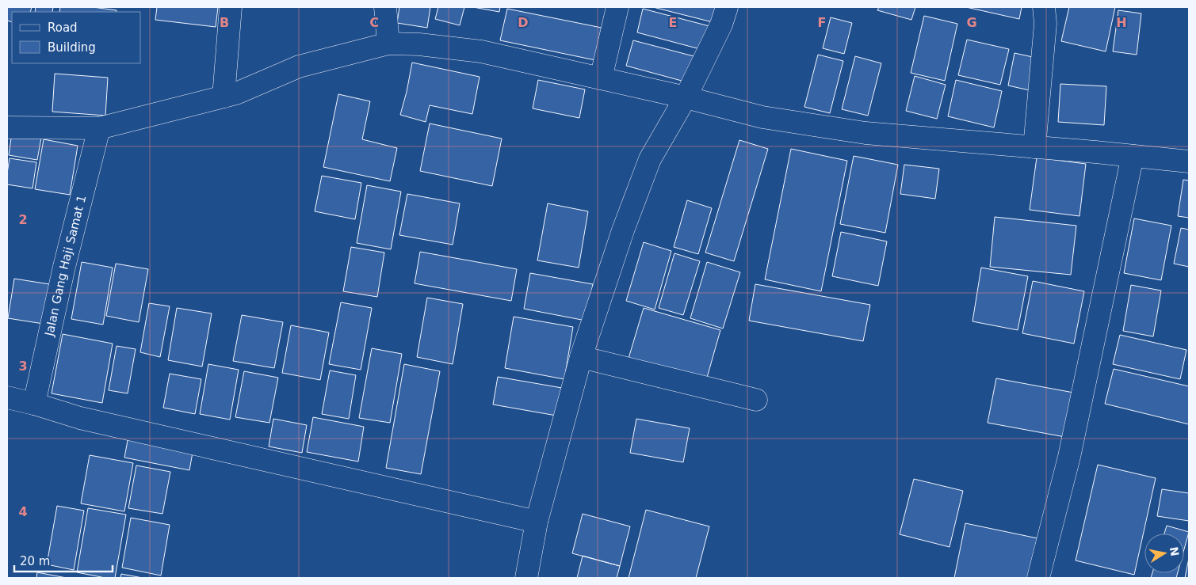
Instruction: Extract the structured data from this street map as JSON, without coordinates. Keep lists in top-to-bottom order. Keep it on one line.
{"streets":{"street":["Jalan Gang Haji Samat 1"]},"legend":["Road","Building"],"scale_bar":"20 m","north":"right","grid":{"columns":["B","C","D","E","F","G","H"],"rows":["2","3","4"]}}
